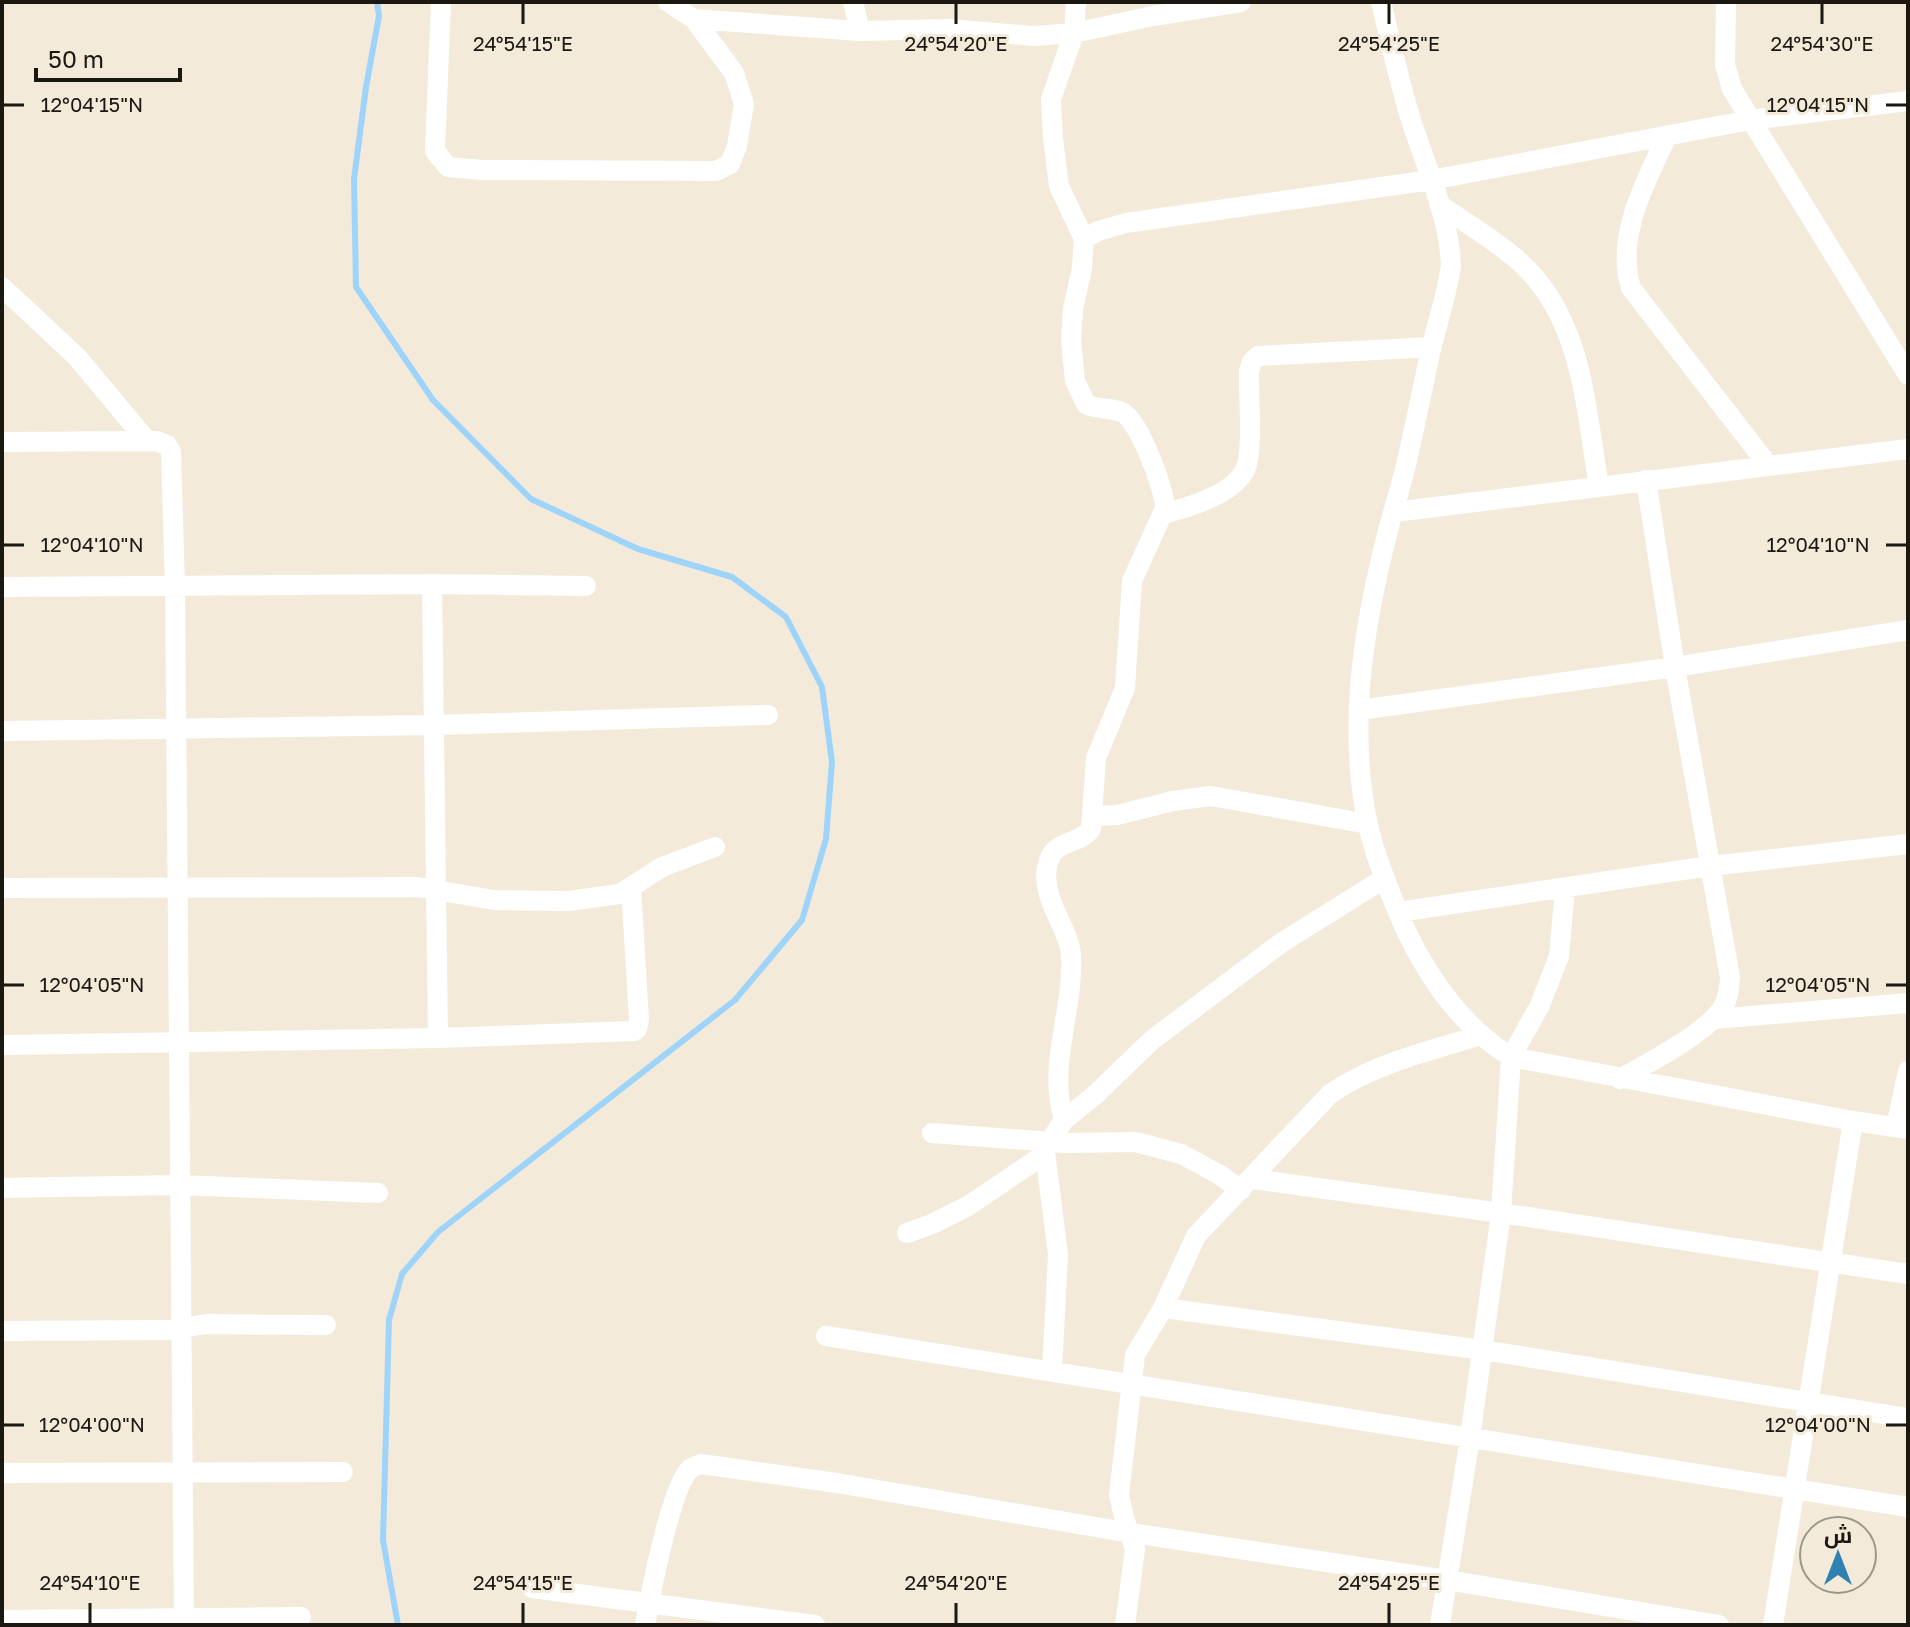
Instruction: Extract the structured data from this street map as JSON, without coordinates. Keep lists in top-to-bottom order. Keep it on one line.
{"scale_bar":"50 m","north":"top","coordinates":["24°54'15\"E","24°54'20\"E","24°54'25\"E","24°54'30\"E","12°04'15\"N","12°04'10\"N","12°04'05\"N","12°04'00\"N","24°54'10\"E"]}
